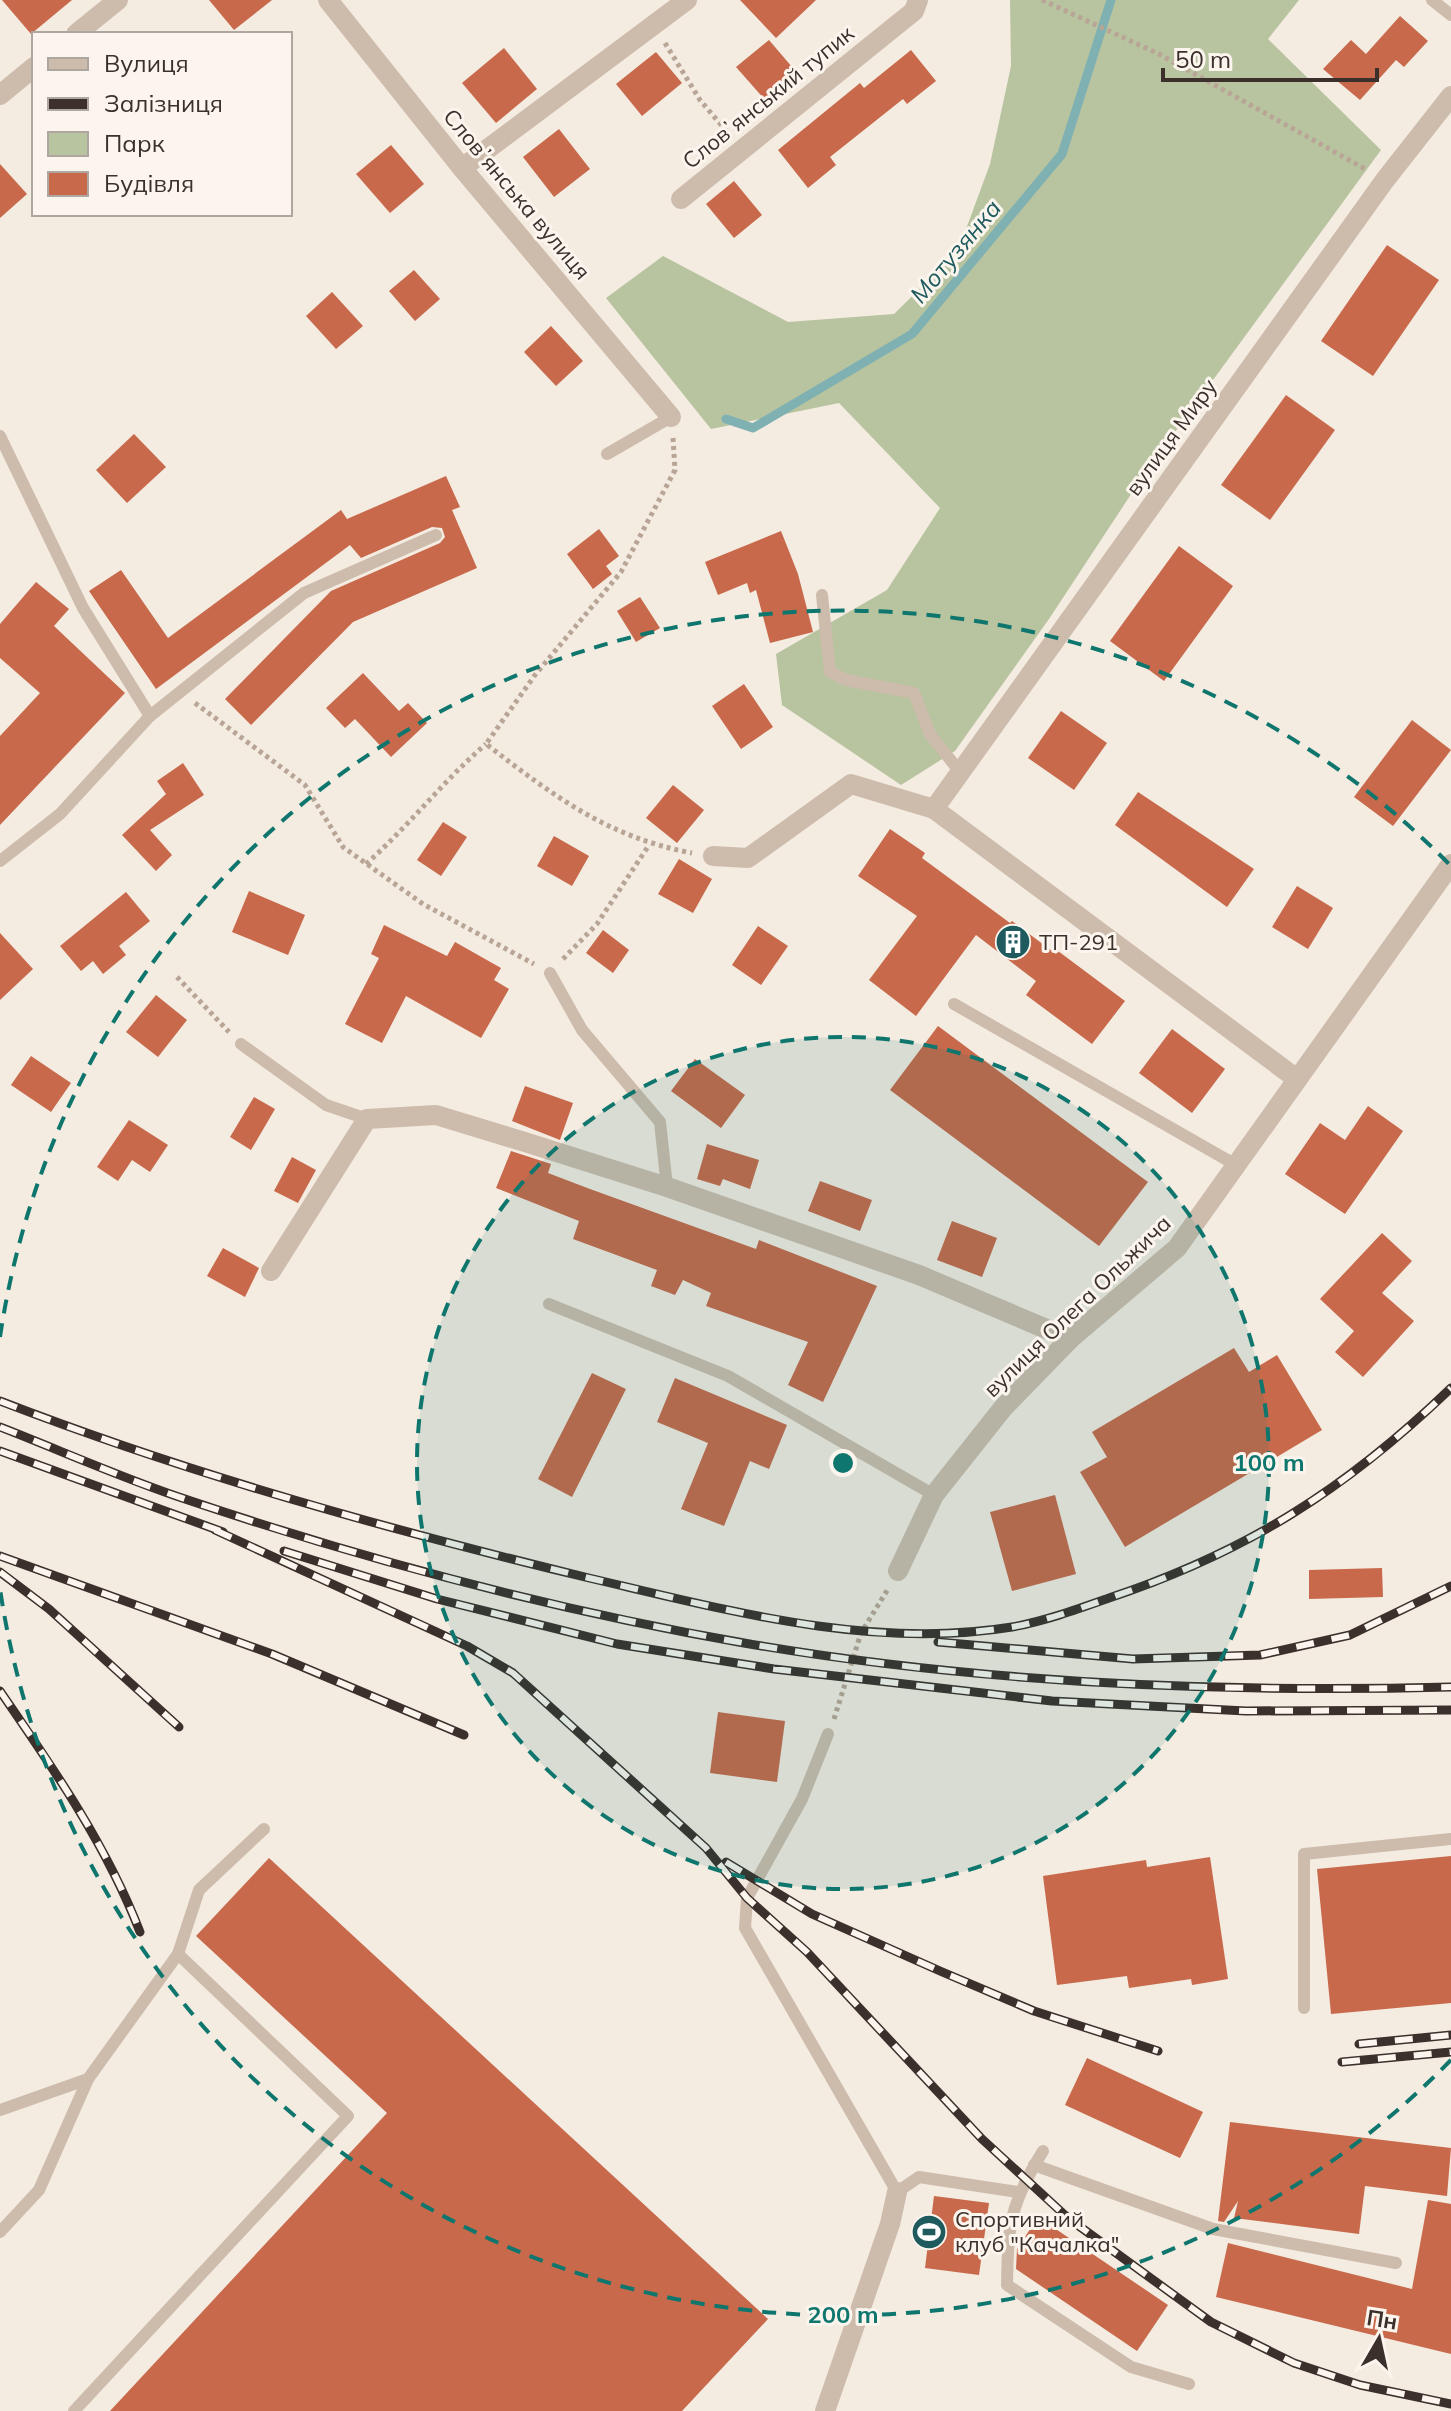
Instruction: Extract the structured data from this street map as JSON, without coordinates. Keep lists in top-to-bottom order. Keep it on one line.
{"streets":{"street":["Словʼянський тупик","Словʼянська вулиця","вулиця Миру","вулиця Олега Ольжича"]},"water":["Мотузянка"],"places":{"building":["ТП-291"],"sports":["Спортивний клуб \"Качалка\""]},"legend":["Вулиця","Залізниця","Парк","Будівля"],"scale_bar":"50 m","north":"top","rings":["100 m","200 m"]}
